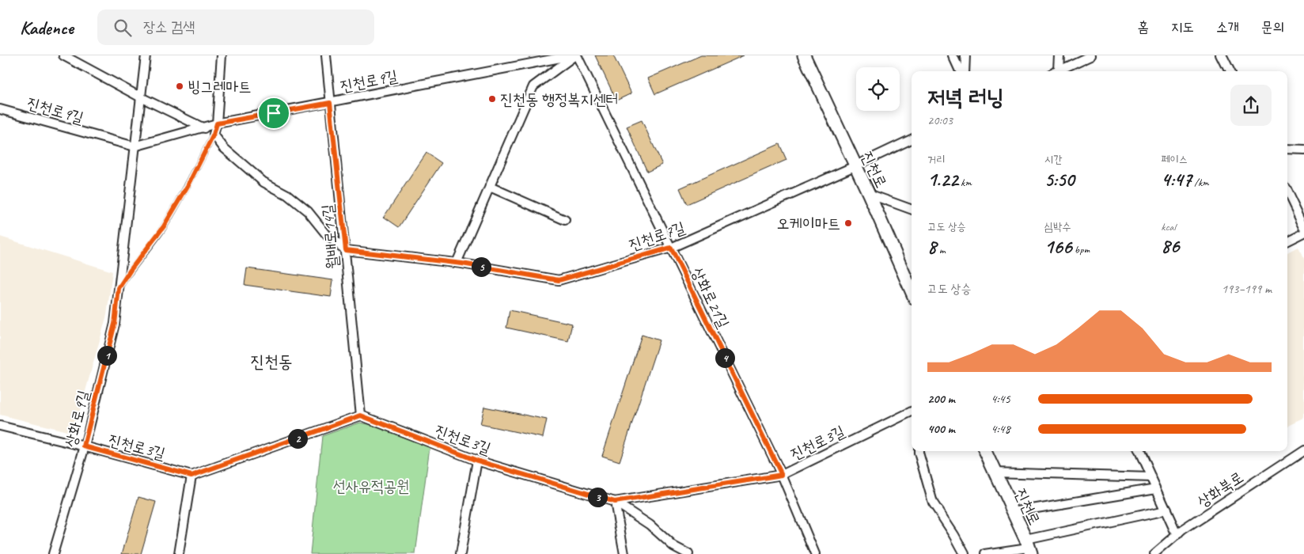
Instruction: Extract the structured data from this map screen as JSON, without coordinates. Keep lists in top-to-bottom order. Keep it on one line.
{"streets":{"main road":["진천로"],"street":["진천로9길","진천로7길","월배로14길","상화로21길","상화로9길","진천로3길","상화북로"]},"crossings":[["진천로9길","월배로14길"],["진천로9길","상화로21길"],["진천로9길","상화로9길"],["진천로","진천로7길"],["진천로7길","월배로14길"],["진천로7길","상화로21길"],["월배로14길","진천로3길"],["상화로21길","진천로3길"],["상화로9길","진천로3길"]],"districts":["진천동"],"parks":["선사유적공원"],"places":["빙그레마트","진천동 행정복지센터","오케이마트"],"page":{"header":"Kadence","search":"장소 검색","nav":["홈","지도","소개","문의"],"heading":["저녁 러닝","20:03"],"stats":[["거리","1.22 km"],["시간","5:50"],["페이스","4:47 /km"],["고도 상승","8 m"],["심박수","166 bpm"],["kcal","86"]],"pins":["5","1","4","2","3"],"chart":["고도 상승","193–199 m"],"list":[{"name":"200 m","note":"4:45"},{"name":"400 m","note":"4:48"}]}}
